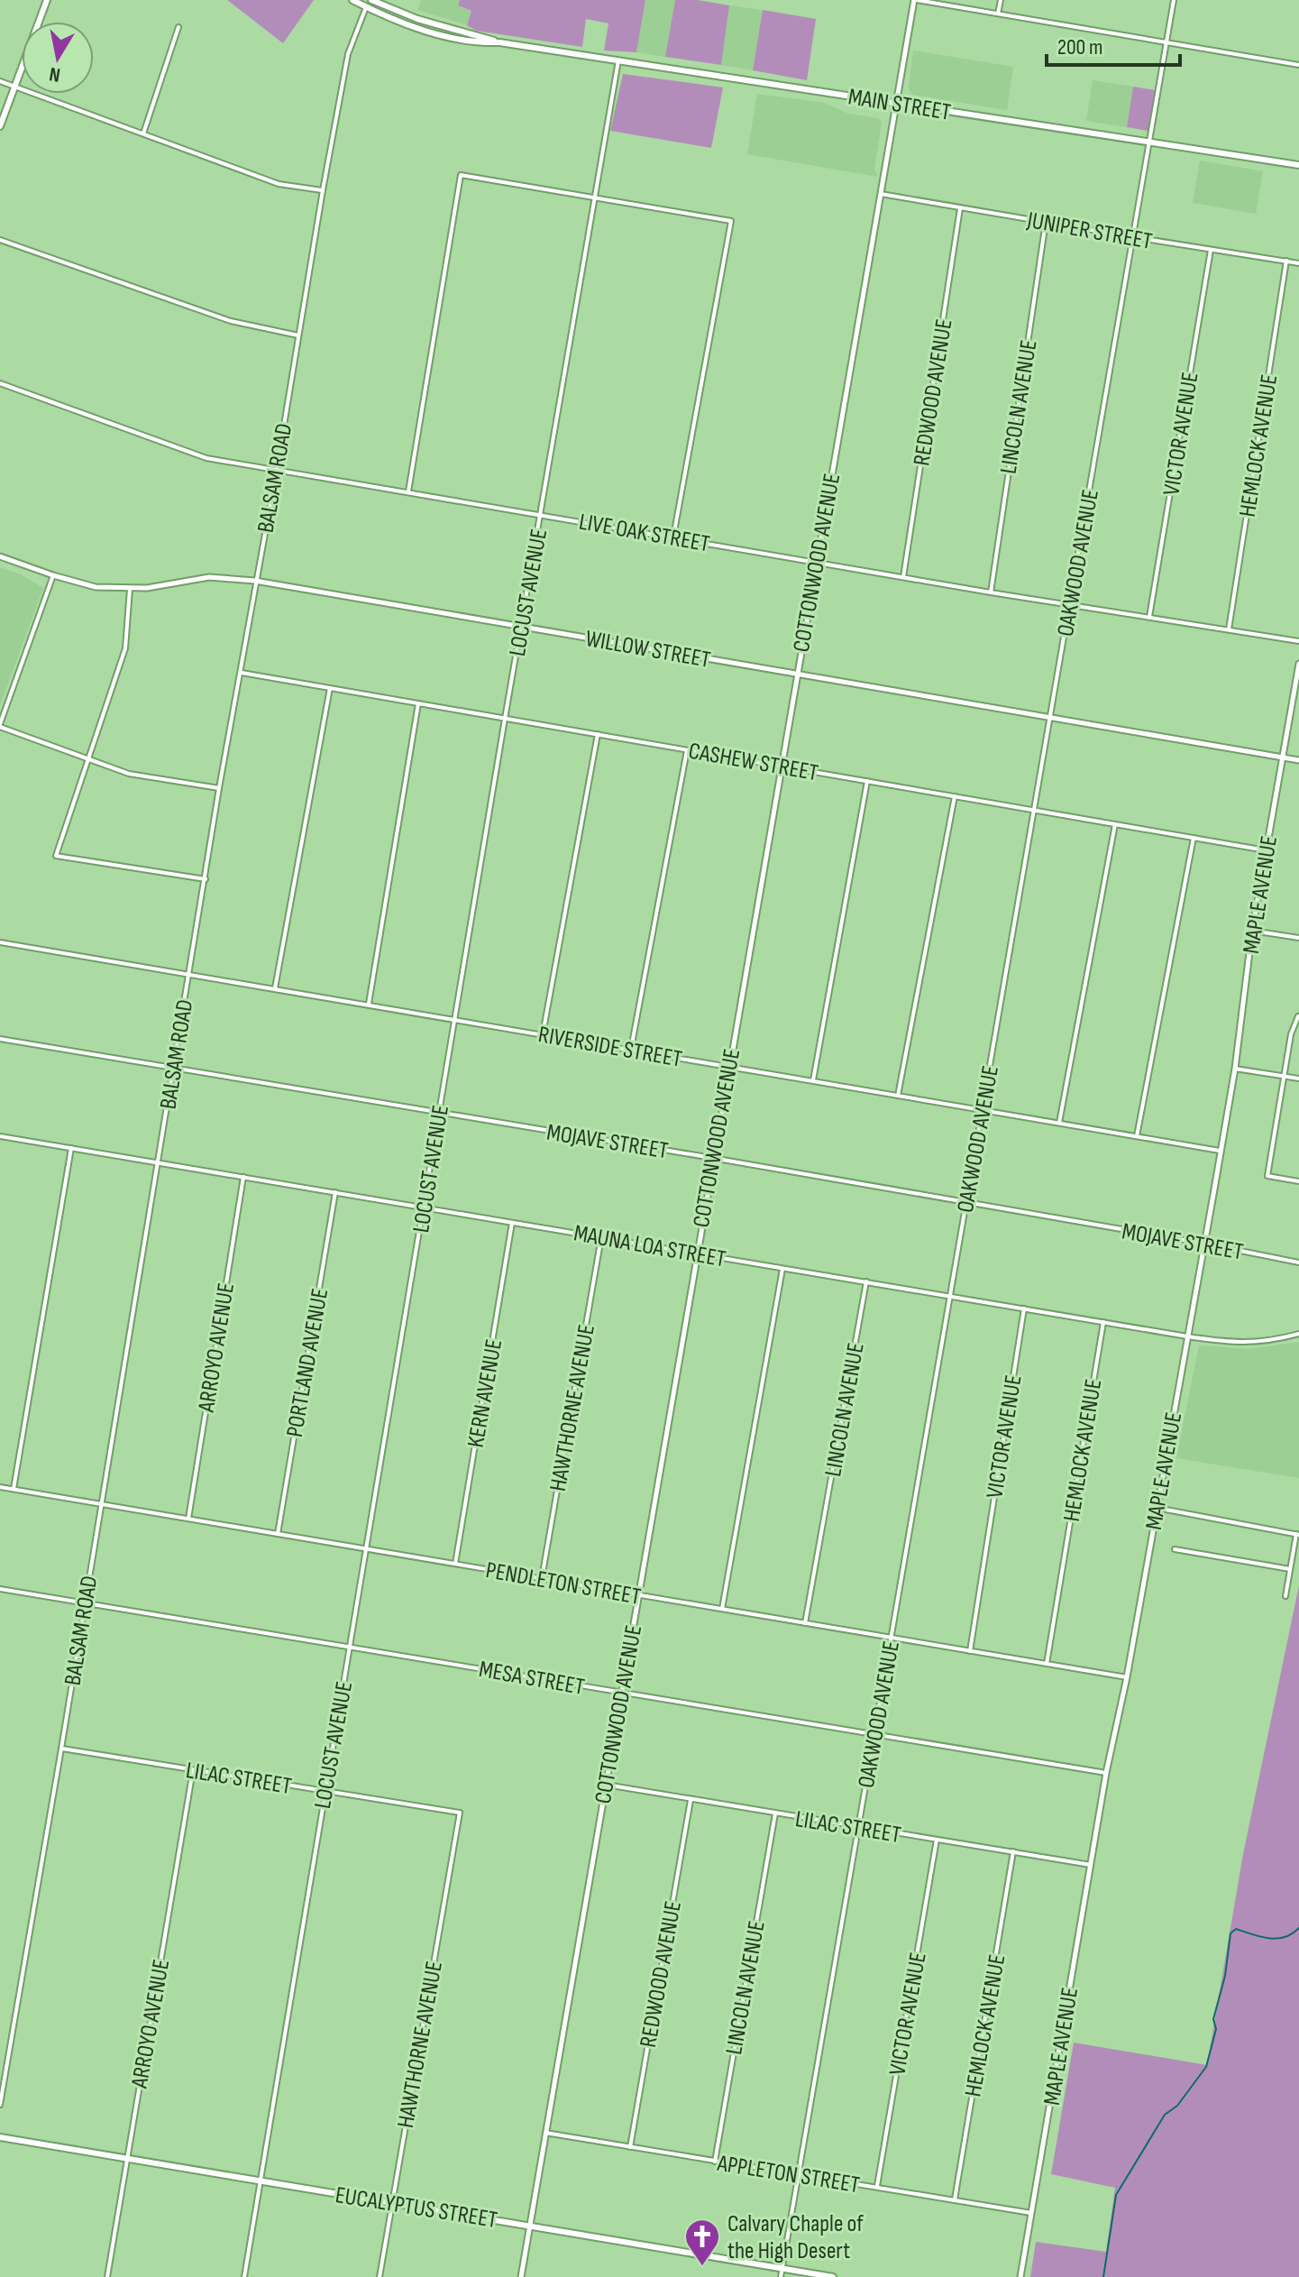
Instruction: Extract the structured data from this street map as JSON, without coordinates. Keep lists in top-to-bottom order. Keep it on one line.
{"streets":{"main road":["MAIN STREET","EUCALYPTUS STREET"],"street":["JUNIPER STREET","REDWOOD AVENUE","LINCOLN AVENUE","VICTOR AVENUE","HEMLOCK AVENUE","BALSAM ROAD","LIVE OAK STREET","COTTONWOOD AVENUE","OAKWOOD AVENUE","LOCUST AVENUE","WILLOW STREET","CASHEW STREET","MAPLE AVENUE","RIVERSIDE STREET","MOJAVE STREET","MAUNA LOA STREET","ARROYO AVENUE","PORTLAND AVENUE","KERN AVENUE","HAWTHORNE AVENUE","PENDLETON STREET","MESA STREET","LILAC STREET","APPLETON STREET"]},"crossings":[["MAIN STREET","BALSAM ROAD"],["MAIN STREET","COTTONWOOD AVENUE"],["MAIN STREET","OAKWOOD AVENUE"],["MAIN STREET","LOCUST AVENUE"],["JUNIPER STREET","REDWOOD AVENUE"],["JUNIPER STREET","LINCOLN AVENUE"],["JUNIPER STREET","VICTOR AVENUE"],["JUNIPER STREET","HEMLOCK AVENUE"],["JUNIPER STREET","COTTONWOOD AVENUE"],["JUNIPER STREET","OAKWOOD AVENUE"],["REDWOOD AVENUE","LIVE OAK STREET"],["REDWOOD AVENUE","LILAC STREET"],["REDWOOD AVENUE","APPLETON STREET"],["LINCOLN AVENUE","LIVE OAK STREET"],["LINCOLN AVENUE","MAUNA LOA STREET"],["LINCOLN AVENUE","PENDLETON STREET"],["LINCOLN AVENUE","LILAC STREET"],["LINCOLN AVENUE","APPLETON STREET"],["VICTOR AVENUE","LIVE OAK STREET"],["VICTOR AVENUE","MAUNA LOA STREET"],["VICTOR AVENUE","PENDLETON STREET"],["VICTOR AVENUE","LILAC STREET"],["VICTOR AVENUE","APPLETON STREET"],["HEMLOCK AVENUE","LIVE OAK STREET"],["HEMLOCK AVENUE","MAUNA LOA STREET"],["HEMLOCK AVENUE","PENDLETON STREET"],["HEMLOCK AVENUE","LILAC STREET"],["HEMLOCK AVENUE","APPLETON STREET"],["BALSAM ROAD","LIVE OAK STREET"],["BALSAM ROAD","WILLOW STREET"],["BALSAM ROAD","CASHEW STREET"],["BALSAM ROAD","RIVERSIDE STREET"],["BALSAM ROAD","MOJAVE STREET"],["BALSAM ROAD","MAUNA LOA STREET"],["BALSAM ROAD","PENDLETON STREET"],["BALSAM ROAD","MESA STREET"],["BALSAM ROAD","LILAC STREET"],["LIVE OAK STREET","COTTONWOOD AVENUE"],["LIVE OAK STREET","OAKWOOD AVENUE"],["LIVE OAK STREET","LOCUST AVENUE"],["COTTONWOOD AVENUE","WILLOW STREET"],["COTTONWOOD AVENUE","CASHEW STREET"],["COTTONWOOD AVENUE","RIVERSIDE STREET"],["COTTONWOOD AVENUE","MOJAVE STREET"],["COTTONWOOD AVENUE","MAUNA LOA STREET"],["COTTONWOOD AVENUE","PENDLETON STREET"],["COTTONWOOD AVENUE","MESA STREET"],["COTTONWOOD AVENUE","LILAC STREET"],["COTTONWOOD AVENUE","APPLETON STREET"],["COTTONWOOD AVENUE","EUCALYPTUS STREET"],["OAKWOOD AVENUE","WILLOW STREET"],["OAKWOOD AVENUE","CASHEW STREET"],["OAKWOOD AVENUE","RIVERSIDE STREET"],["OAKWOOD AVENUE","MOJAVE STREET"],["OAKWOOD AVENUE","MAUNA LOA STREET"],["OAKWOOD AVENUE","PENDLETON STREET"],["OAKWOOD AVENUE","MESA STREET"],["OAKWOOD AVENUE","LILAC STREET"],["OAKWOOD AVENUE","APPLETON STREET"],["OAKWOOD AVENUE","EUCALYPTUS STREET"],["LOCUST AVENUE","WILLOW STREET"],["LOCUST AVENUE","CASHEW STREET"],["LOCUST AVENUE","RIVERSIDE STREET"],["LOCUST AVENUE","MOJAVE STREET"],["LOCUST AVENUE","MAUNA LOA STREET"],["LOCUST AVENUE","PENDLETON STREET"],["LOCUST AVENUE","MESA STREET"],["LOCUST AVENUE","LILAC STREET"],["LOCUST AVENUE","EUCALYPTUS STREET"],["WILLOW STREET","MAPLE AVENUE"],["CASHEW STREET","MAPLE AVENUE"],["MAPLE AVENUE","RIVERSIDE STREET"],["MAPLE AVENUE","MOJAVE STREET"],["MAPLE AVENUE","MAUNA LOA STREET"],["MAPLE AVENUE","PENDLETON STREET"],["MAPLE AVENUE","MESA STREET"],["MAPLE AVENUE","LILAC STREET"],["MAPLE AVENUE","APPLETON STREET"],["MAUNA LOA STREET","ARROYO AVENUE"],["MAUNA LOA STREET","PORTLAND AVENUE"],["MAUNA LOA STREET","KERN AVENUE"],["MAUNA LOA STREET","HAWTHORNE AVENUE"],["ARROYO AVENUE","PENDLETON STREET"],["ARROYO AVENUE","LILAC STREET"],["ARROYO AVENUE","EUCALYPTUS STREET"],["PORTLAND AVENUE","PENDLETON STREET"],["KERN AVENUE","PENDLETON STREET"],["HAWTHORNE AVENUE","PENDLETON STREET"],["HAWTHORNE AVENUE","LILAC STREET"],["HAWTHORNE AVENUE","EUCALYPTUS STREET"]],"places":{"church":["Calvary Chaple of the High Desert"]},"scale_bar":"200 m","north":"bottom"}
